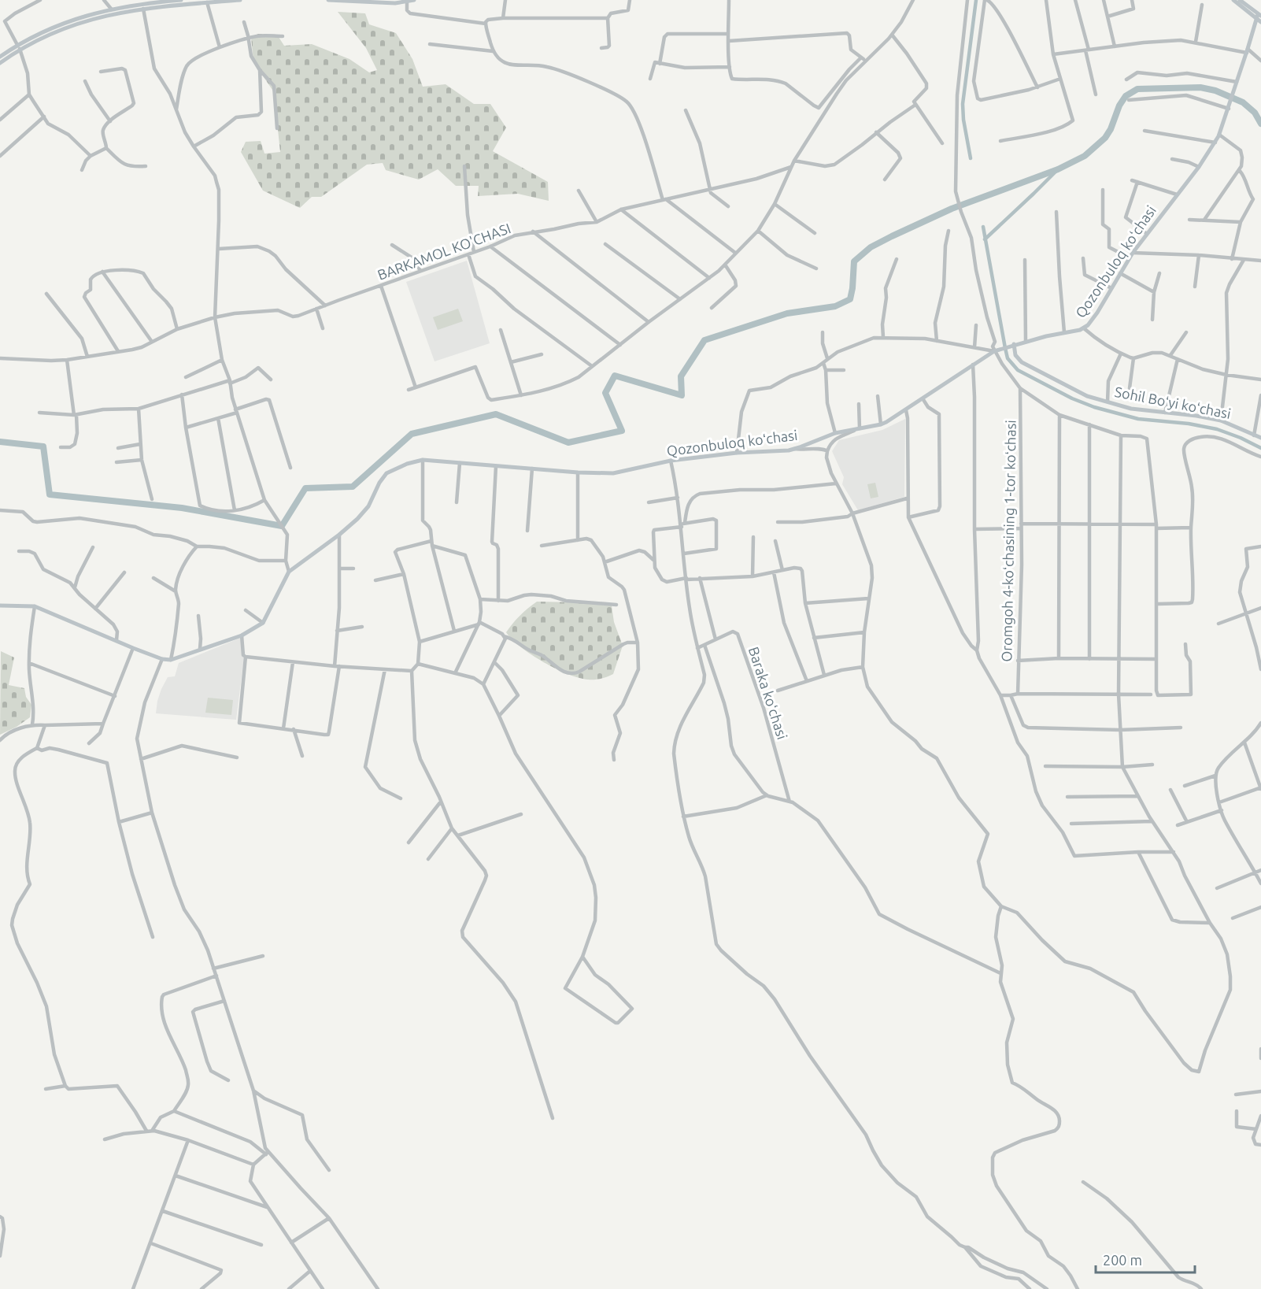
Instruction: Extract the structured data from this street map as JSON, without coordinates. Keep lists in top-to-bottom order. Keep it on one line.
{"streets":{"main road":["Qozonbuloq koʻchasi","Sohil Boʻyi koʻchasi"],"street":["BARKAMOL KO'CHASI","Oromgoh 4-koʻchasining 1-tor koʻchasi","Baraka koʻchasi"]},"crossings":[["Qozonbuloq koʻchasi","Sohil Boʻyi koʻchasi"]],"scale_bar":"200 m"}
